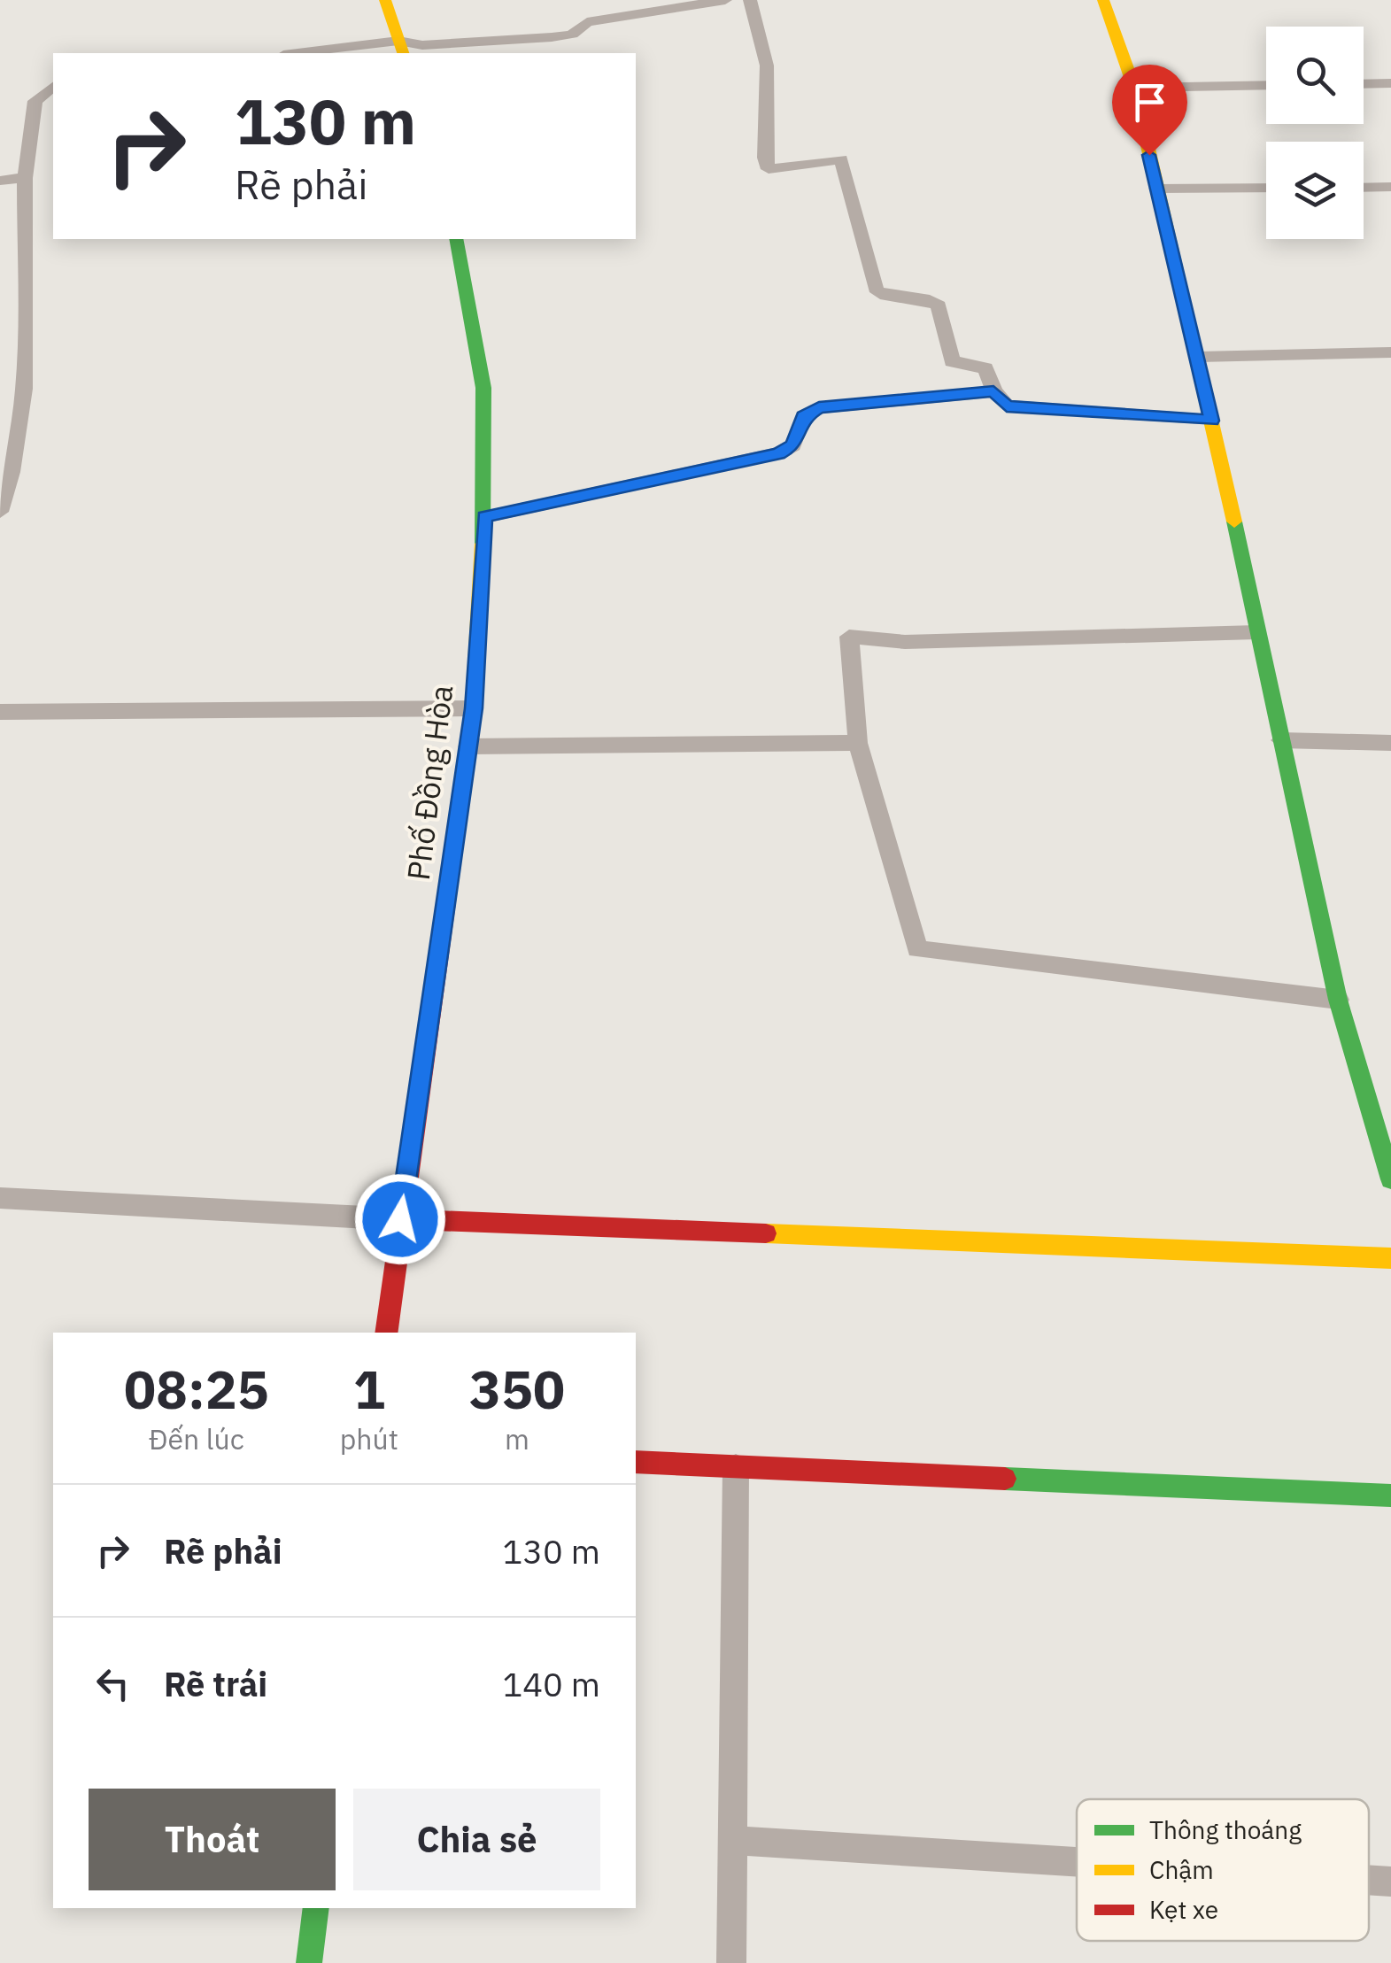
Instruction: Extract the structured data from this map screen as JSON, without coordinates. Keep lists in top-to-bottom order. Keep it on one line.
{"streets":{"main road":["Phố Đồng Hòa"]},"legend":["Thông thoáng","Chậm","Kẹt xe"],"page":{"turn":["130 m","Rẽ phải"],"eta":["08:25","Đến lúc","1","phút","350","m"],"list":[{"name":"Rẽ phải","value":"130 m"},{"name":"Rẽ trái","value":"140 m"}],"buttons":["Thoát","Chia sẻ"]}}
